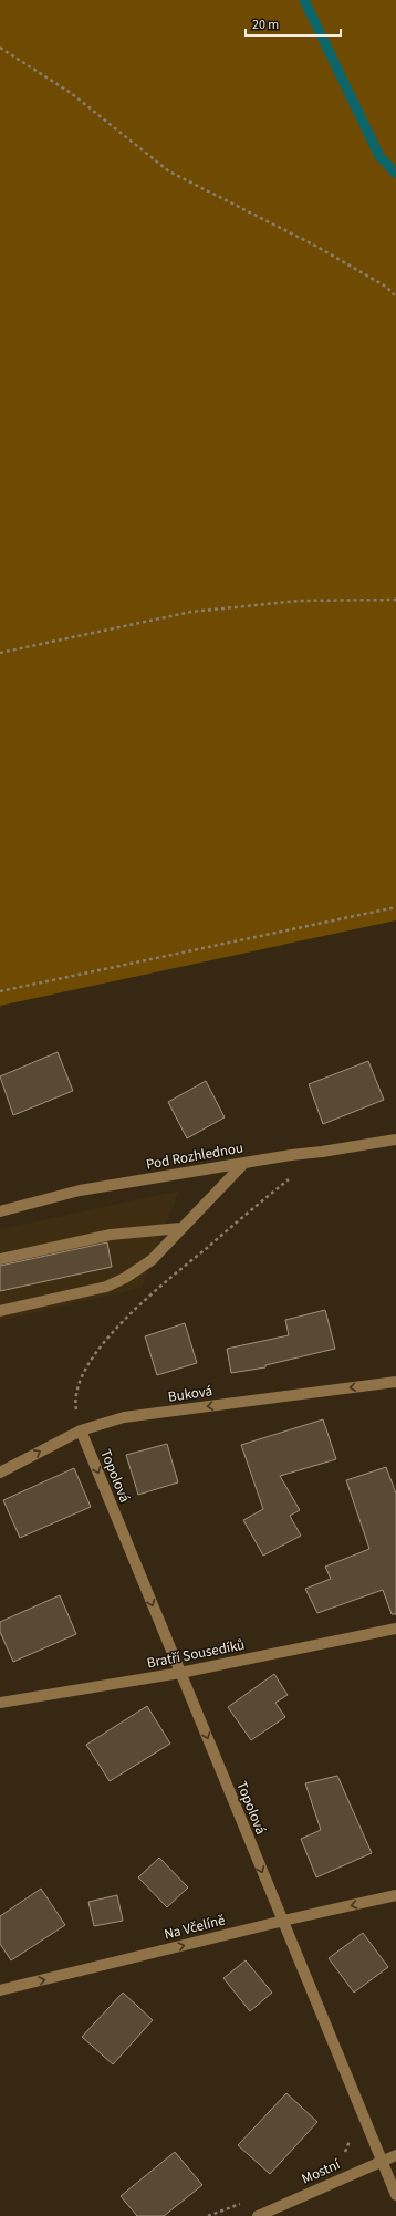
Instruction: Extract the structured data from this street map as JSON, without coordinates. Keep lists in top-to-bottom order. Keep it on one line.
{"streets":{"street":["Pod Rozhlednou","Buková","Topolová","Bratří Sousedíků","Na Včelíně","Mostní"]},"crossings":[["Buková","Topolová"],["Topolová","Bratří Sousedíků"],["Topolová","Na Včelíně"],["Topolová","Mostní"]],"one_way":["Topolová"],"scale_bar":"20 m"}
